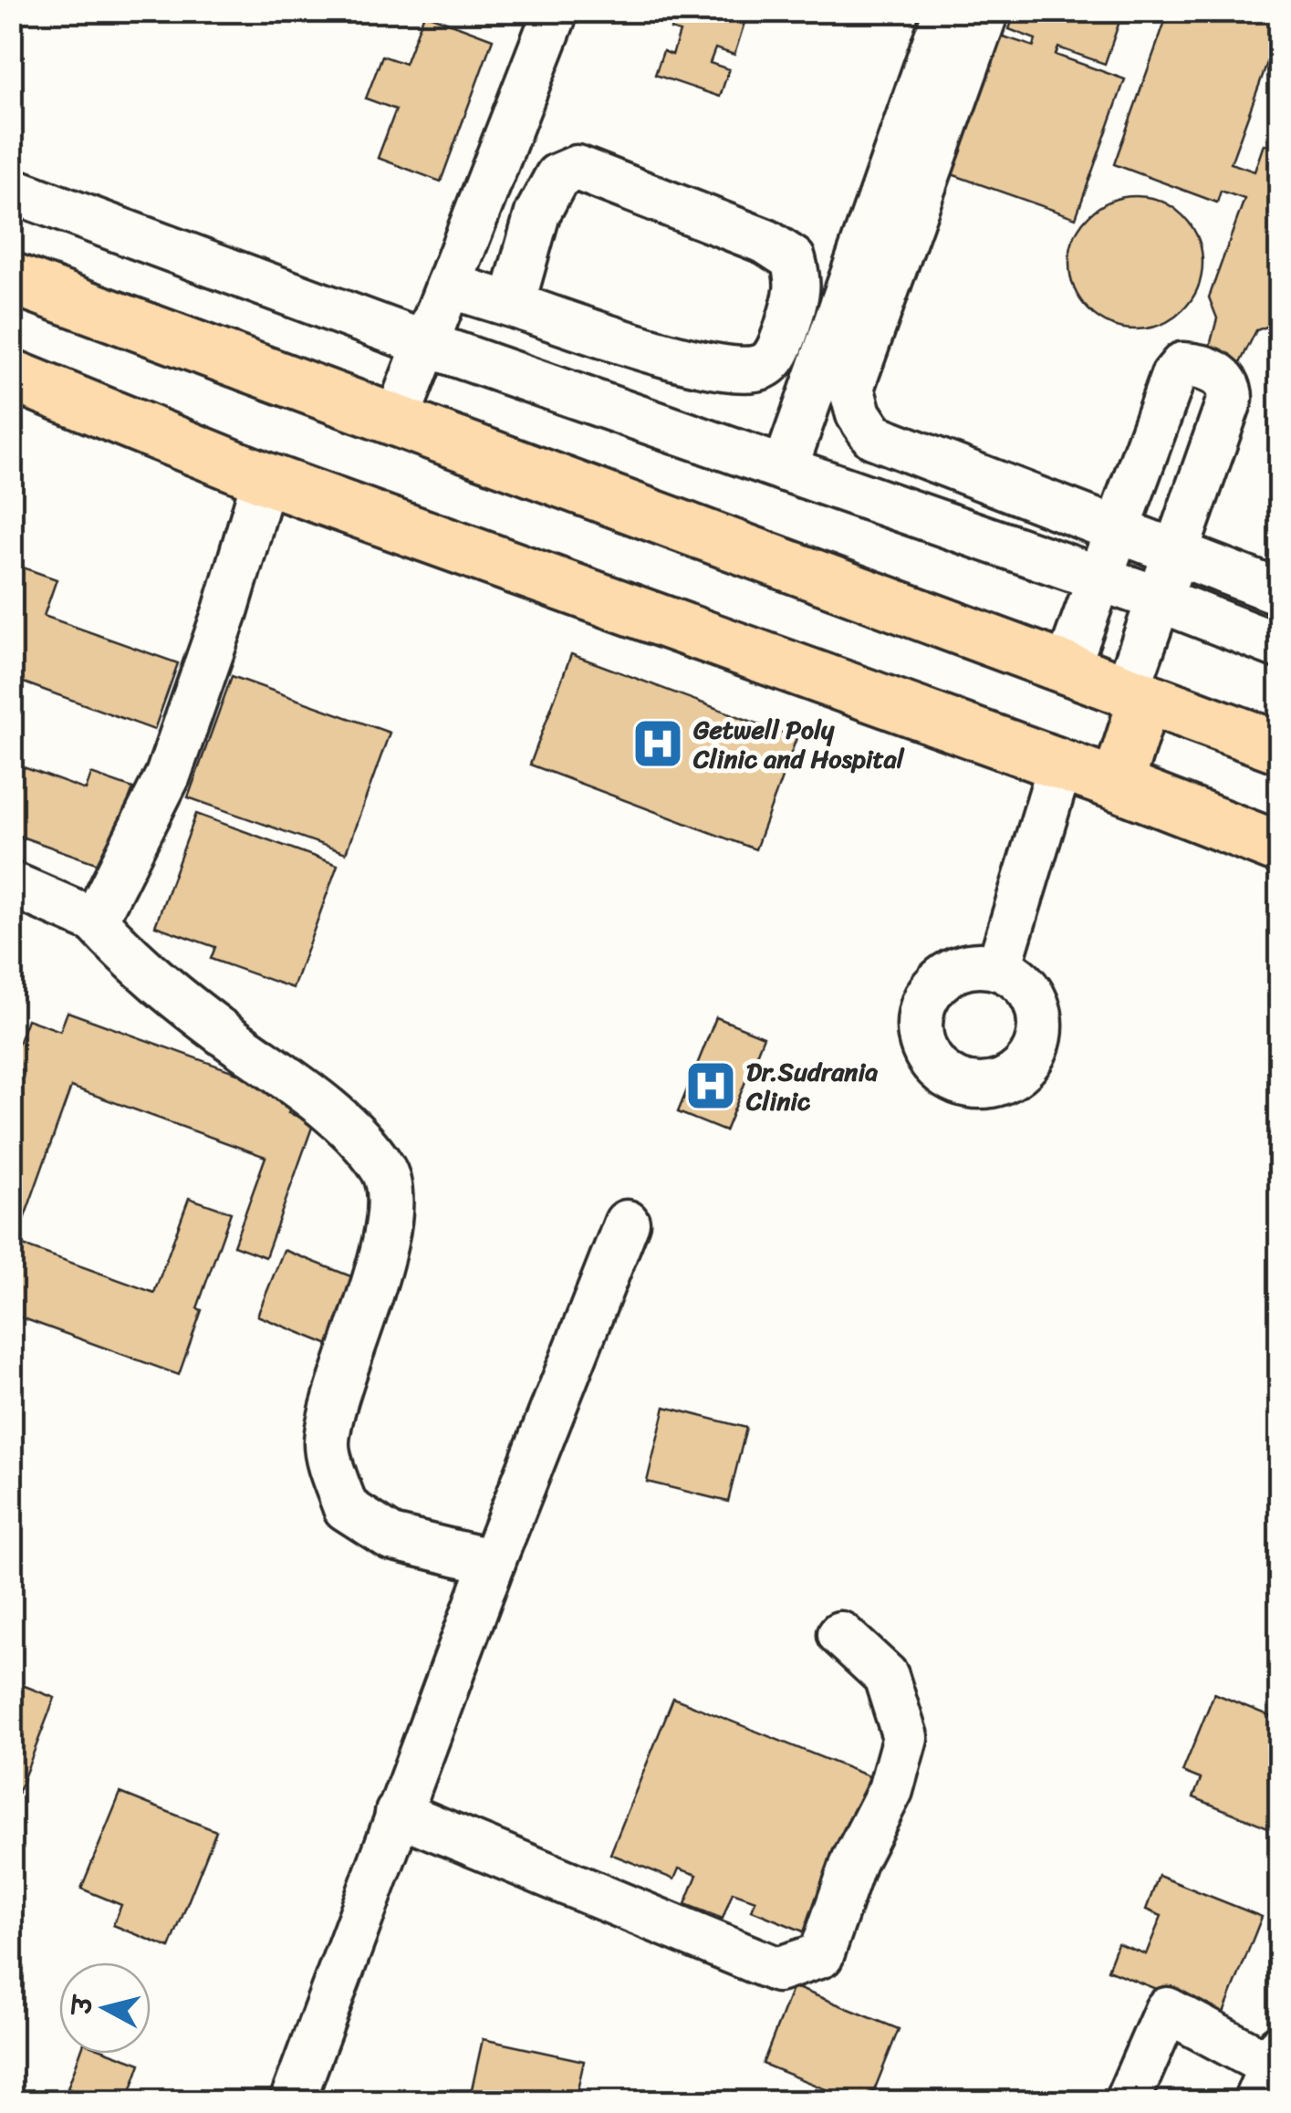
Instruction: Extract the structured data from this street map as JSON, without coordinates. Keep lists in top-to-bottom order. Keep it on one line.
{"places":{"hospital":["Getwell Poly Clinic and Hospital","Dr.Sudrania Clinic"]},"north":"left"}
